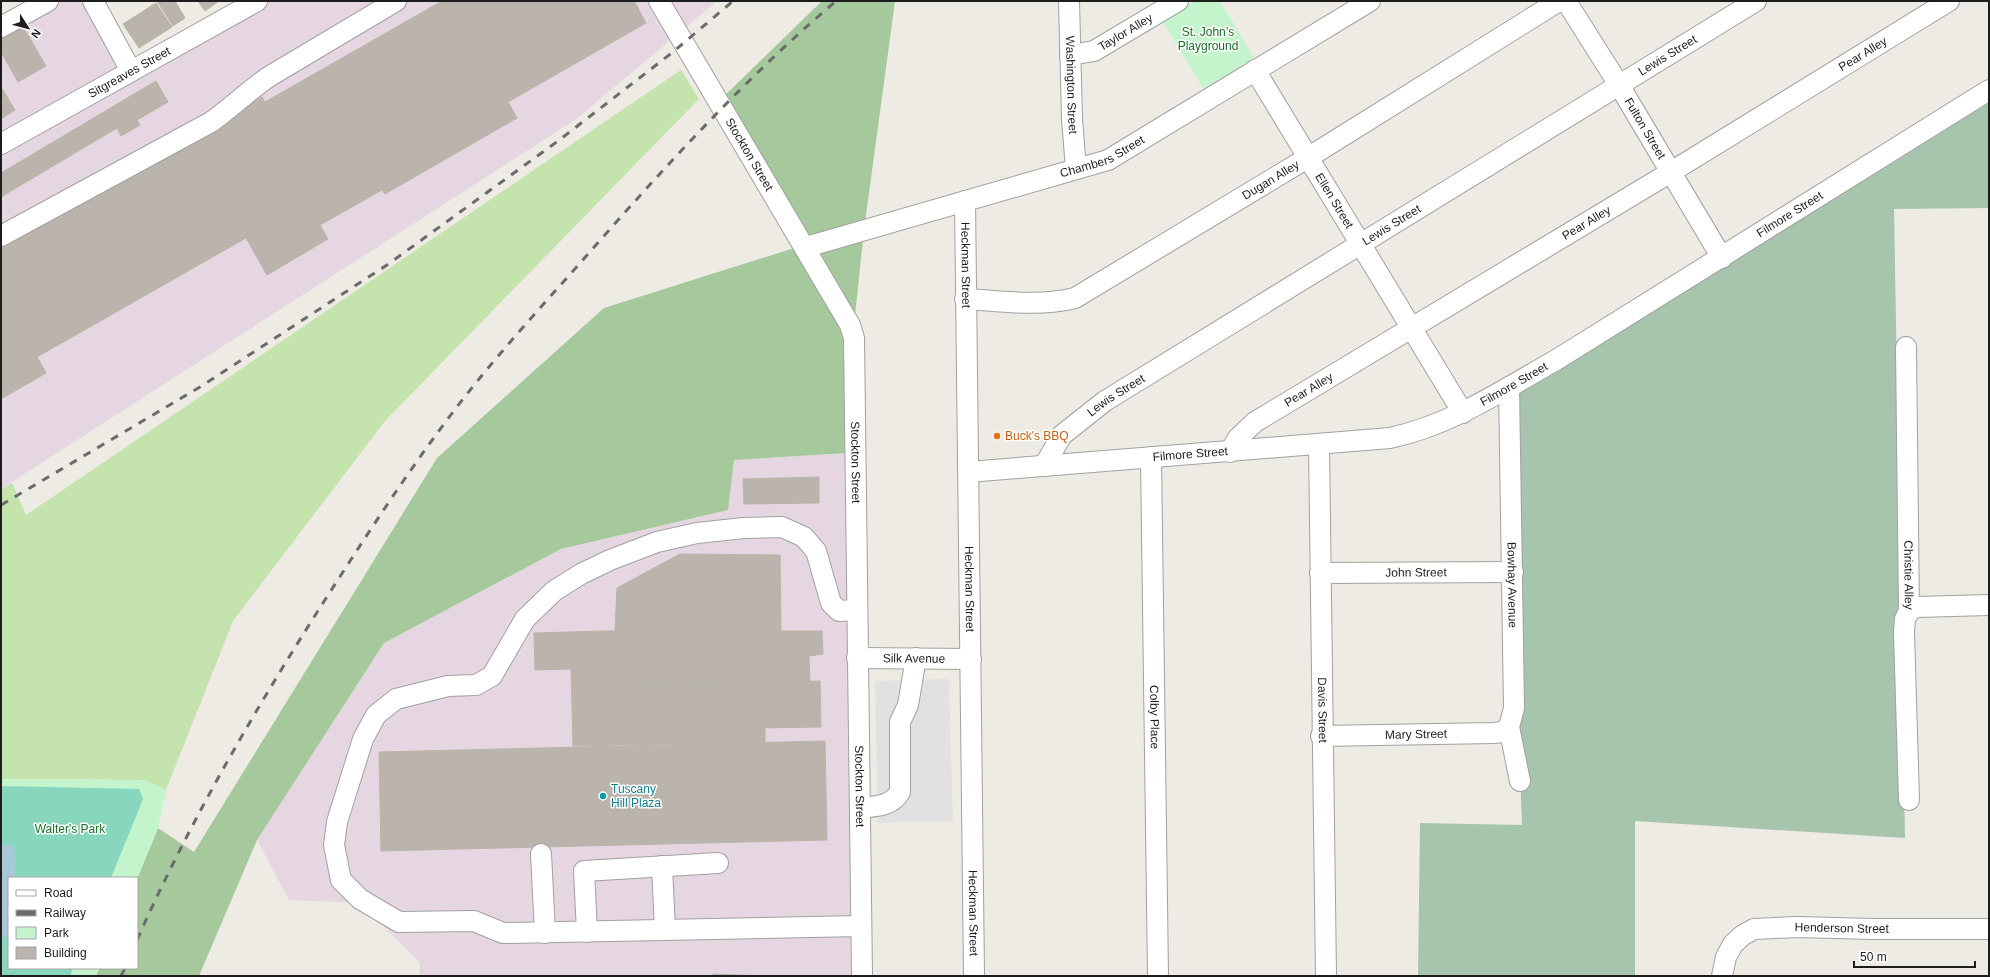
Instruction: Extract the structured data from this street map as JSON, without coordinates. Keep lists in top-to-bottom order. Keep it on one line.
{"streets":{"street":["Taylor Alley","Pear Alley","Lewis Street","Sitgreaves Street","Washington Street","Fulton Street","Stockton Street","Chambers Street","Dugan Alley","Ellen Street","Filmore Street","Heckman Street","John Street","Christie Alley","Bowhay Avenue","Silk Avenue","Davis Street","Colby Place","Mary Street","Henderson Street"]},"crossings":[["Taylor Alley","Washington Street"],["Pear Alley","Fulton Street"],["Pear Alley","Ellen Street"],["Pear Alley","Filmore Street"],["Lewis Street","Fulton Street"],["Lewis Street","Ellen Street"],["Lewis Street","Filmore Street"],["Washington Street","Chambers Street"],["Fulton Street","Filmore Street"],["Stockton Street","Chambers Street"],["Stockton Street","Silk Avenue"],["Chambers Street","Ellen Street"],["Chambers Street","Heckman Street"],["Dugan Alley","Ellen Street"],["Dugan Alley","Heckman Street"],["Ellen Street","Filmore Street"],["Filmore Street","Heckman Street"],["Filmore Street","Bowhay Avenue"],["Filmore Street","Davis Street"],["Filmore Street","Colby Place"],["Heckman Street","Silk Avenue"],["John Street","Bowhay Avenue"],["John Street","Davis Street"],["Bowhay Avenue","Mary Street"],["Davis Street","Mary Street"]],"parks":["St. John’s Playground","Walter's Park"],"places":["Buck's BBQ","Tuscany Hill Plaza"],"legend":["Road","Railway","Park","Building"],"scale_bar":"50 m","north":"bottom right"}
